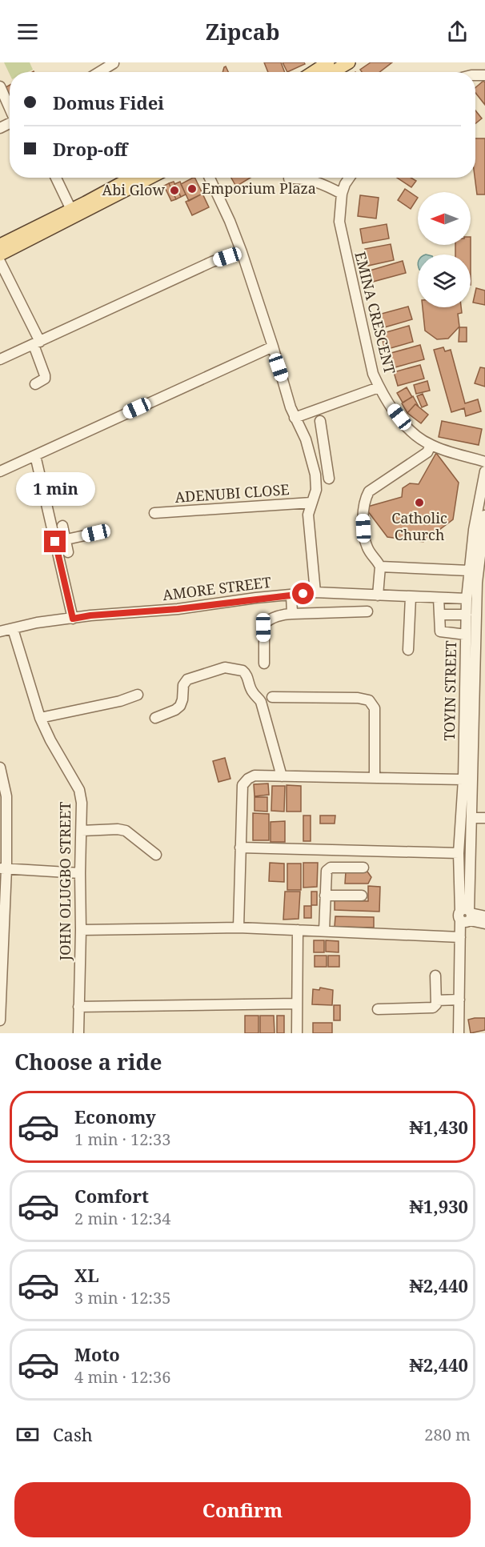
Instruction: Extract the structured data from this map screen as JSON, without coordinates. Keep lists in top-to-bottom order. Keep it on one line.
{"streets":{"street":["EMINA CRESCENT","ADENUBI CLOSE","AMORE STREET","TOYIN STREET","JOHN OLUGBO STREET"]},"crossings":[["AMORE STREET","TOYIN STREET"],["AMORE STREET","JOHN OLUGBO STREET"]],"places":["Emporium Plaza","Abi Glow","Catholic Church"],"north":"left","page":{"header":"Zipcab","banner":["Domus Fidei","Drop-off"],"bubble":"1 min","heading":"Choose a ride","list":[{"name":"Economy","note":"1 min · 12:33","value":"₦1,430"},{"name":"Comfort","note":"2 min · 12:34","value":"₦1,930"},{"name":"XL","note":"3 min · 12:35","value":"₦2,440"},{"name":"Moto","note":"4 min · 12:36","value":"₦2,440"}],"pay":["Cash","280 m"],"buttons":"Confirm"}}
